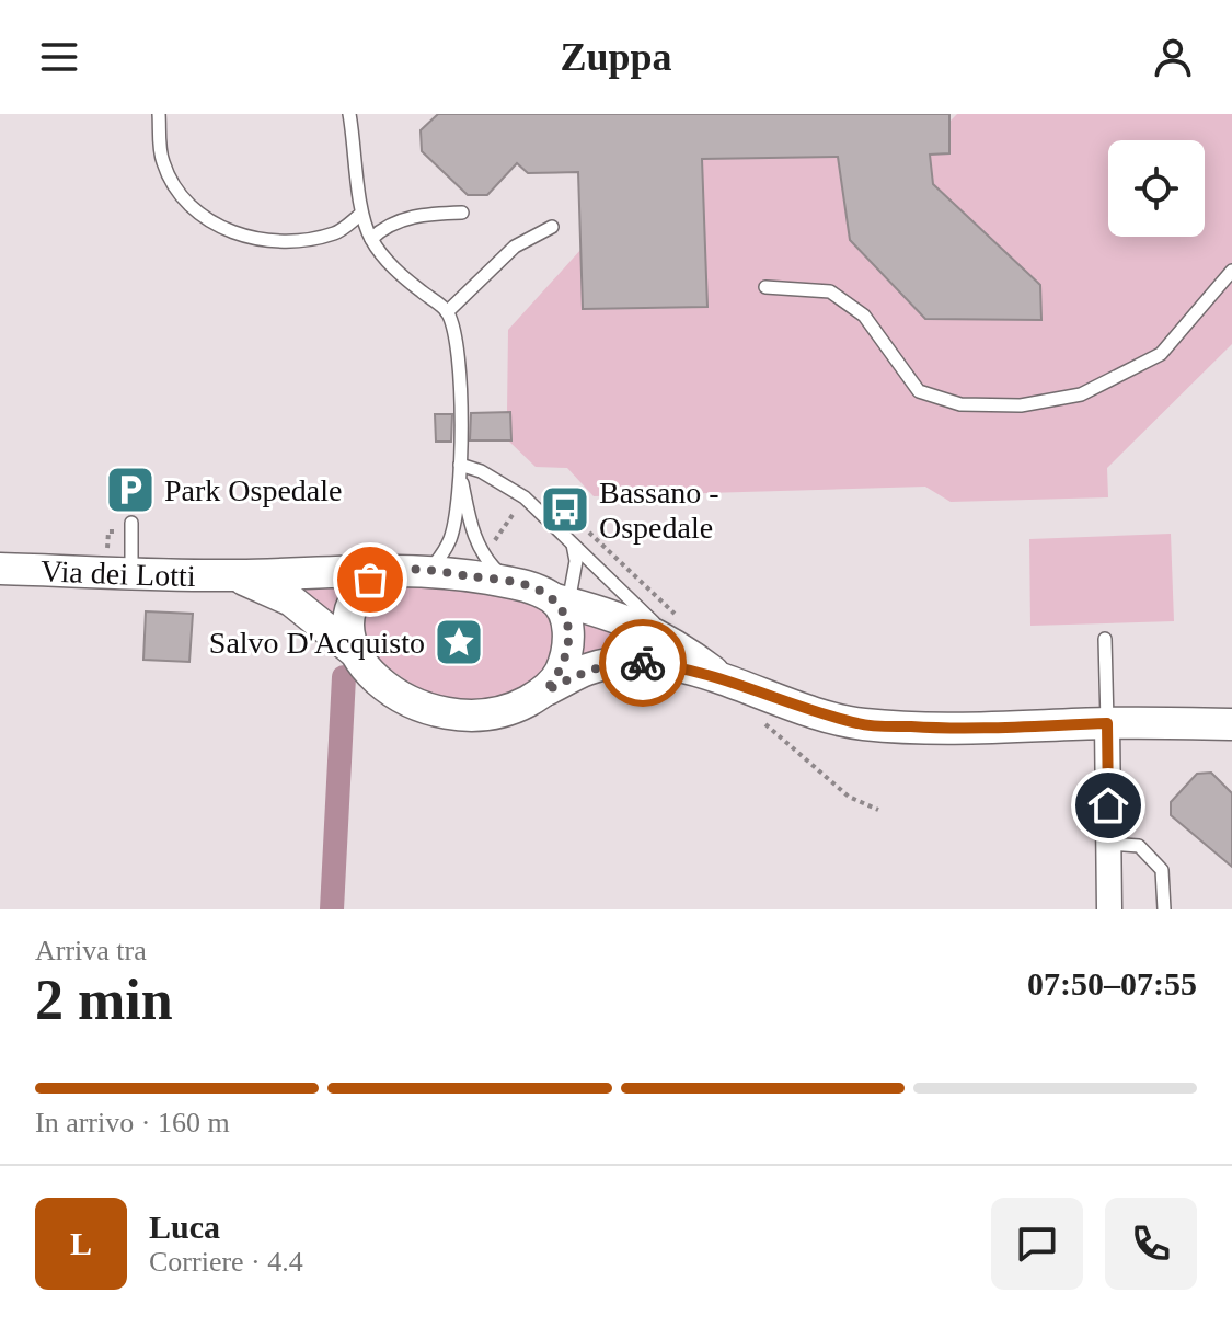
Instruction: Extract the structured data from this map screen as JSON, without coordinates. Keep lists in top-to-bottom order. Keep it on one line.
{"streets":{"street":["Via dei Lotti"]},"places":{"parking":["Park Ospedale"],"bus stop":["Bassano - Ospedale"],"place":["Salvo D'Acquisto"]},"page":{"header":"Zuppa","heading":["2 min","Arriva tra","07:50–07:55"],"panel":["Luca","Corriere · 4.4"],"bar":"In arrivo · 160 m","round":"L"}}
